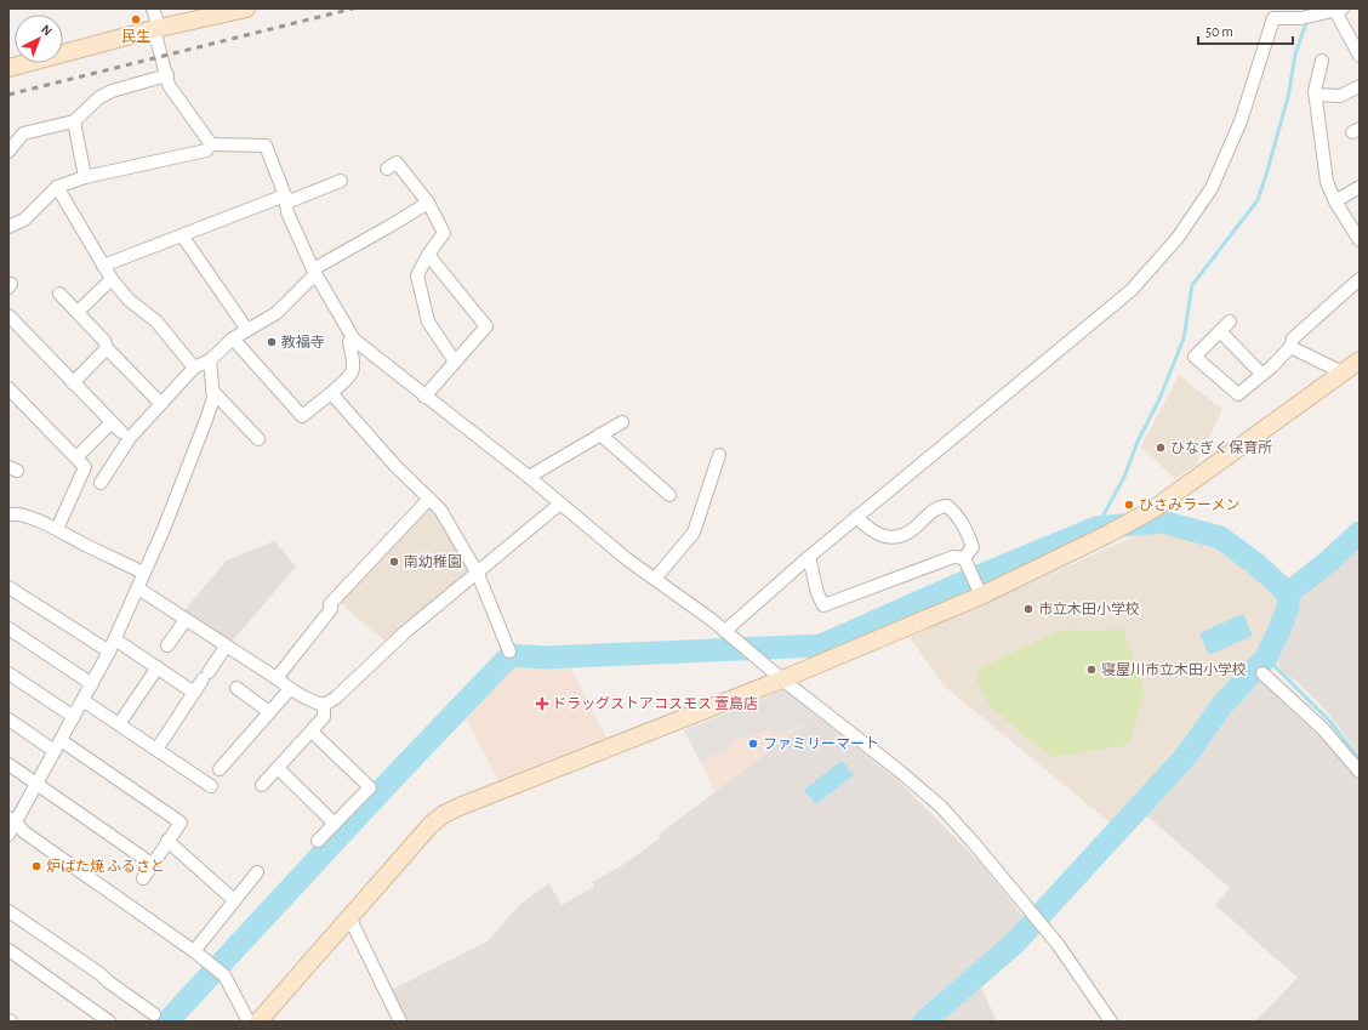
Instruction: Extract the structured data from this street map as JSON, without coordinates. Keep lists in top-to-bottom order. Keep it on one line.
{"places":{"other":["民生","教福寺","ひなぎく保育所","ひさみラーメン","南幼稚園","市立木田小学校","寝屋川市立木田小学校","ファミリーマート","炉ばた焼 ふるさと"],"health":["ドラッグストアコスモス 萱島店"]},"scale_bar":"50 m","north":"top right"}
